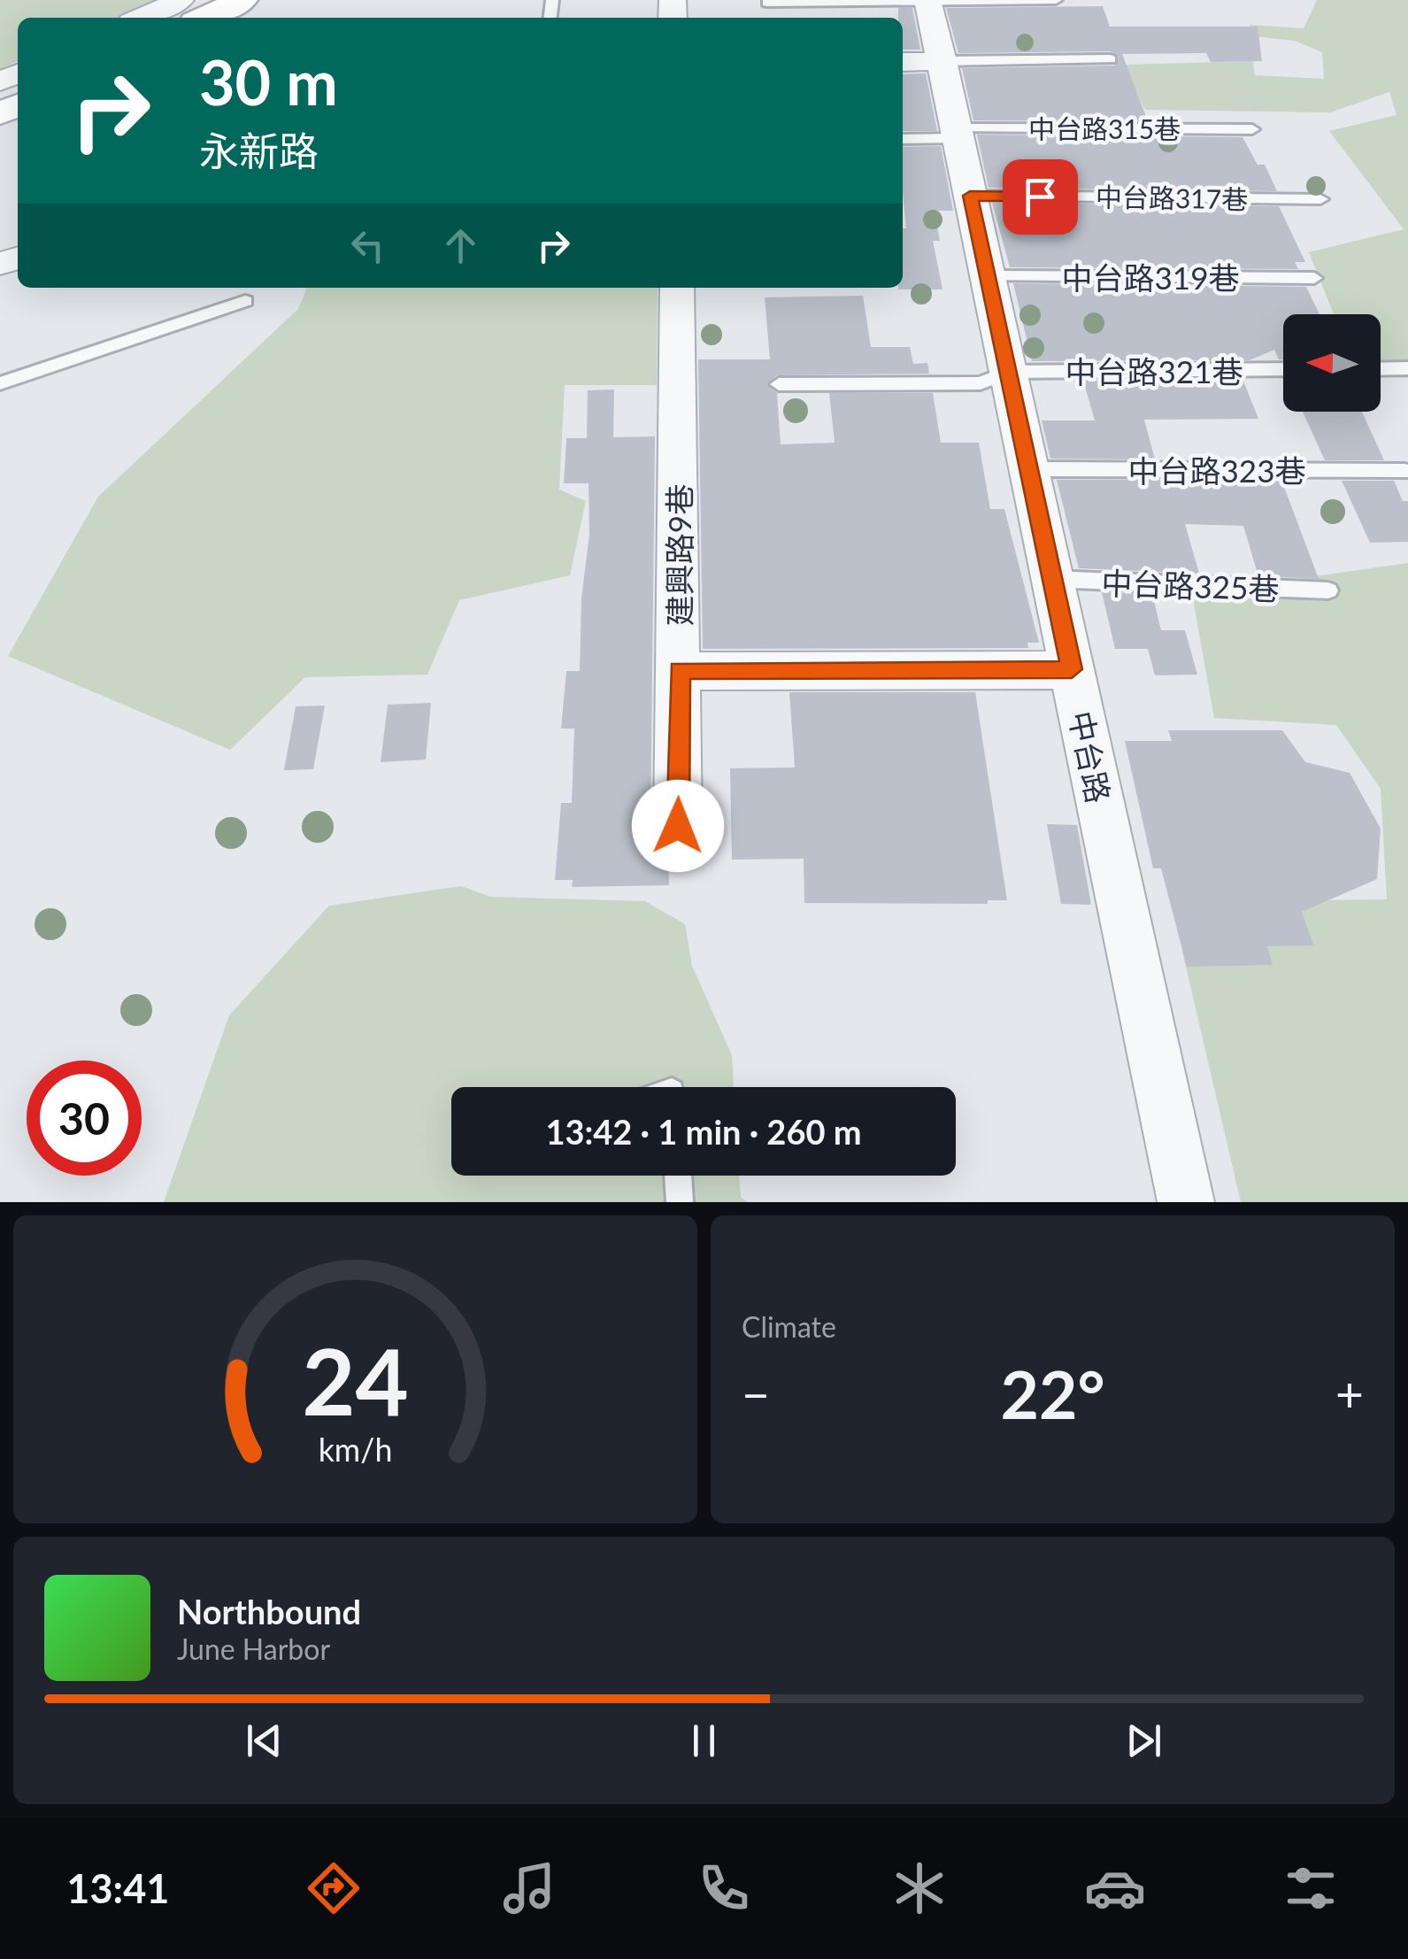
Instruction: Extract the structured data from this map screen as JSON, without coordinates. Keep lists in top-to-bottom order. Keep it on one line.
{"streets":{"street":["建興路9巷","中台路"],"lane":["中台路315巷","中台路317巷","中台路319巷","中台路321巷","中台路323巷","中台路325巷"]},"crossings":[["中台路315巷","中台路"],["中台路317巷","中台路"],["中台路319巷","中台路"],["中台路321巷","中台路"],["中台路323巷","中台路"],["中台路325巷","中台路"]],"north":"left","page":{"turn":["30 m","永新路"],"limit":"30","trip":"13:42 · 1 min · 260 m","tile":"Climate","heat":["−","22°","+"],"song":["Northbound","June Harbor"],"tabs":"13:41","gauge":["24","km/h"]}}
